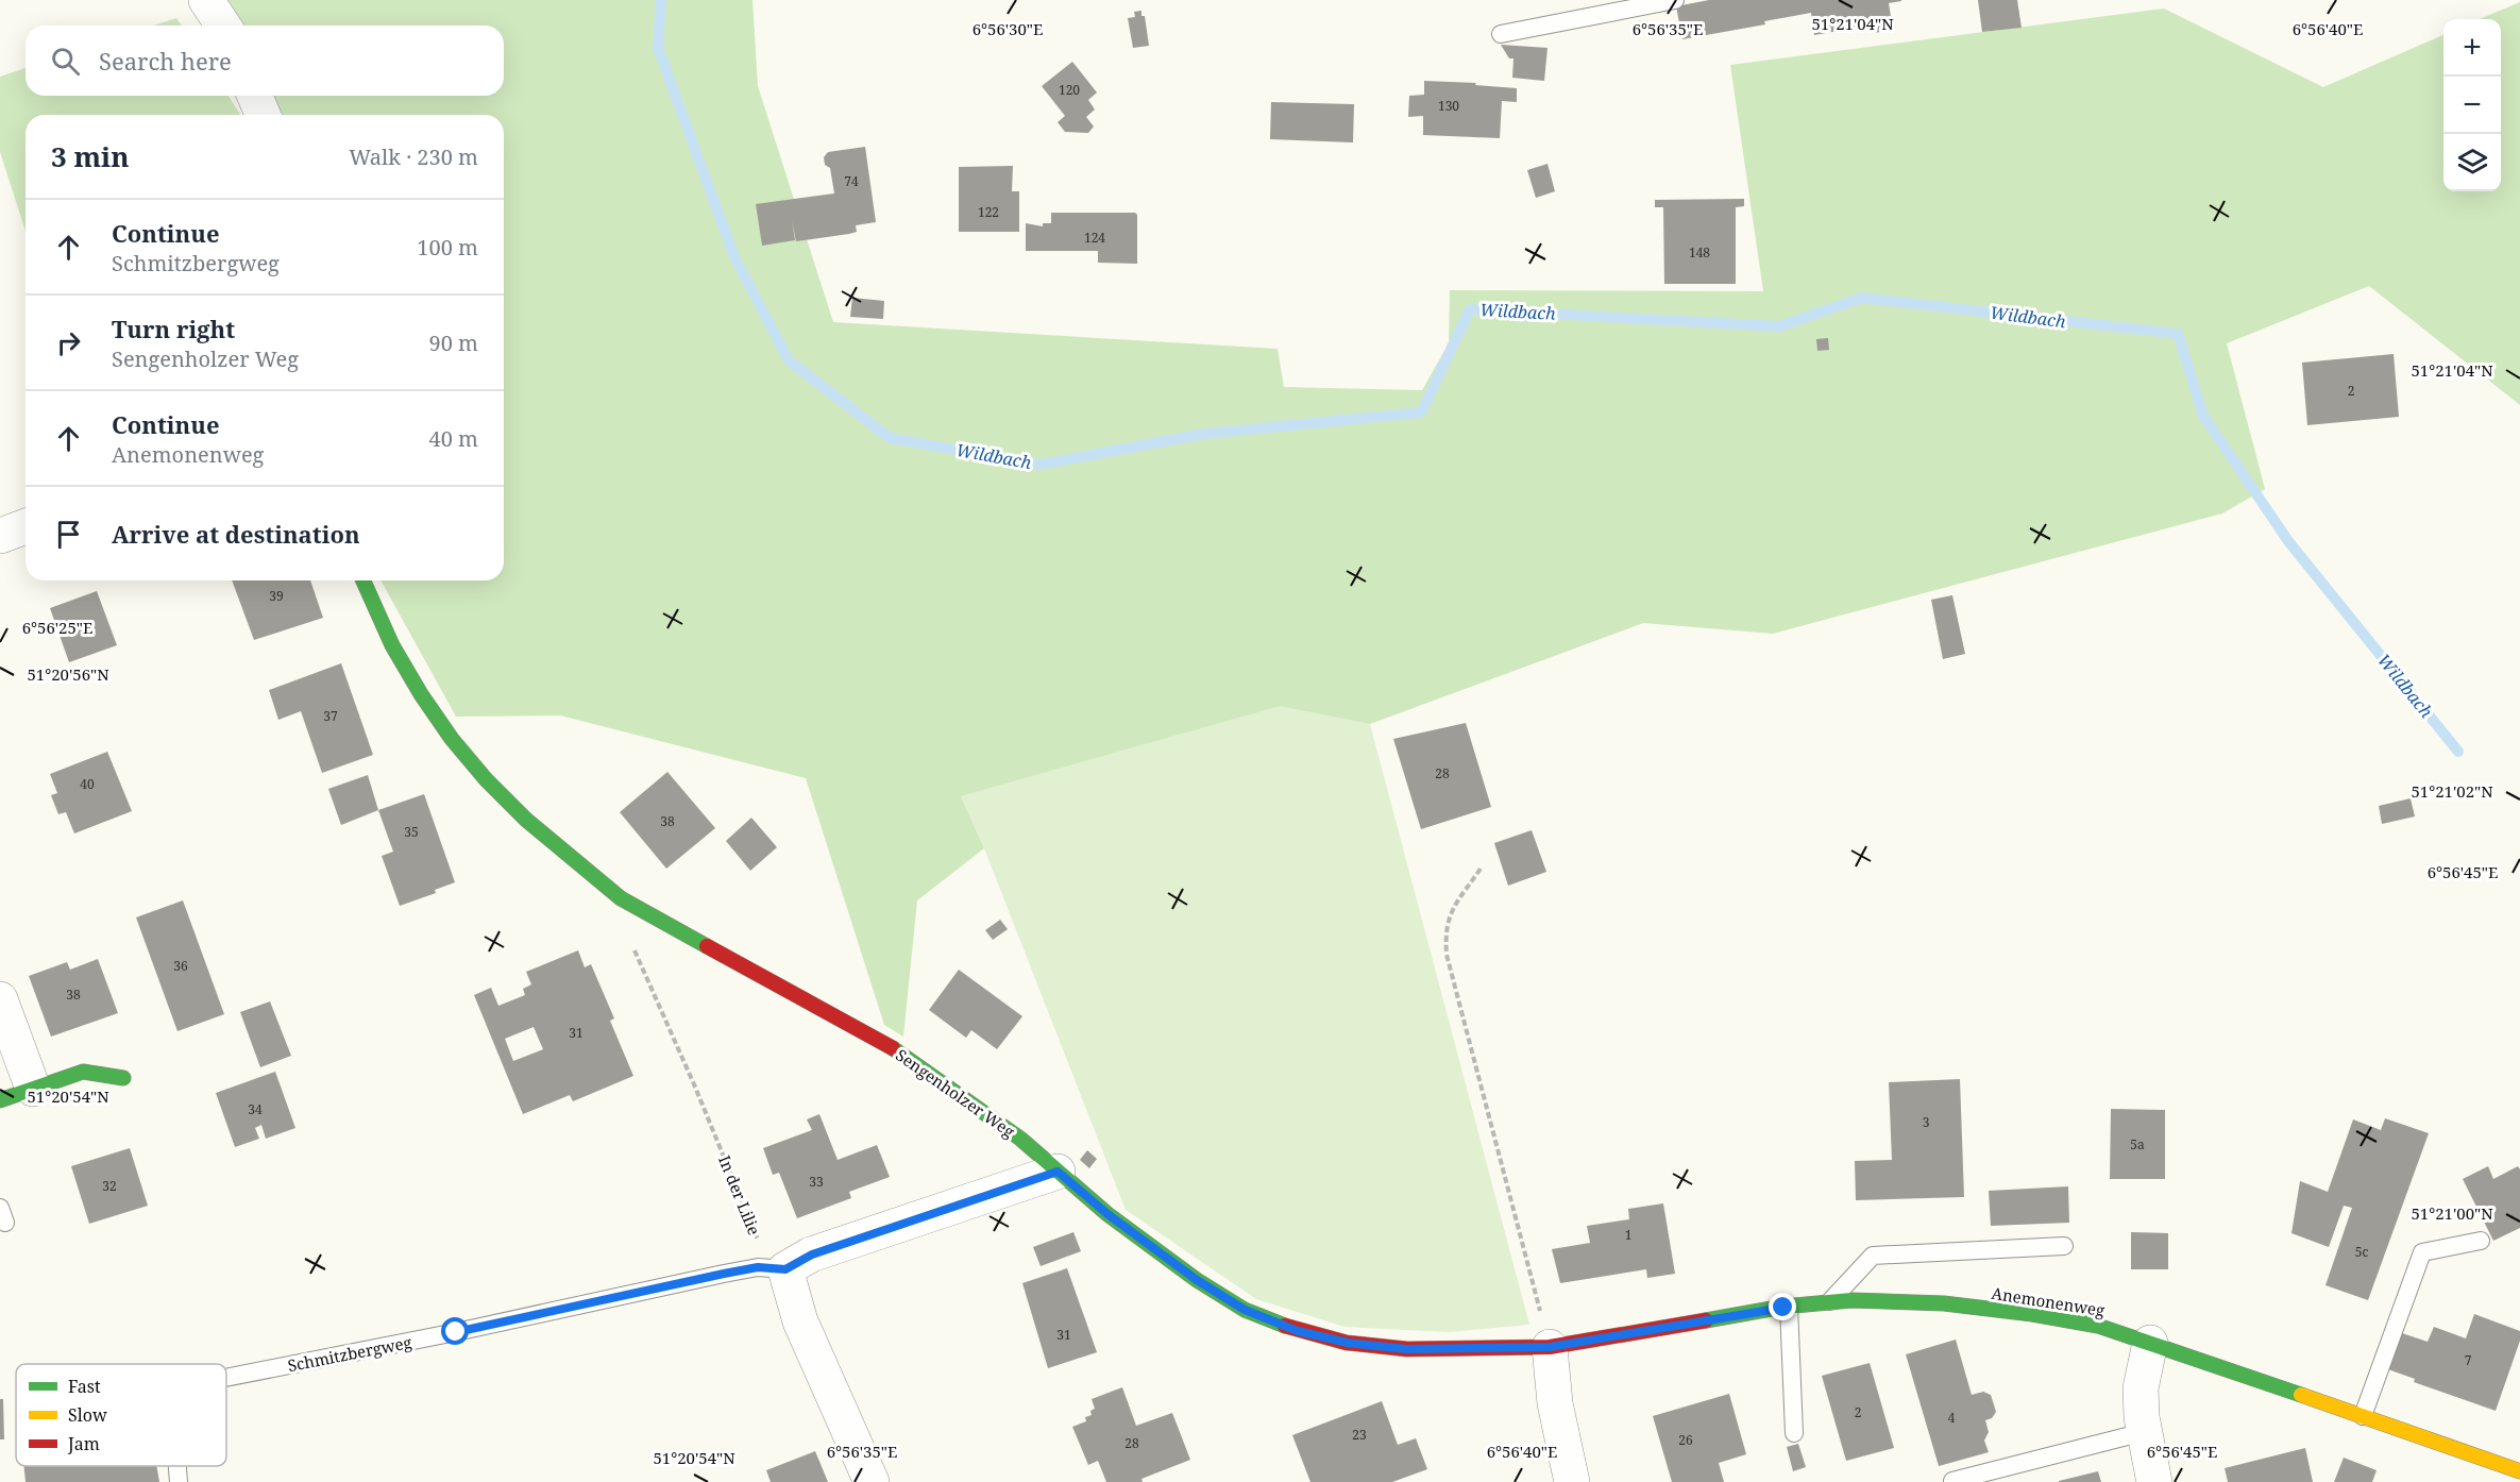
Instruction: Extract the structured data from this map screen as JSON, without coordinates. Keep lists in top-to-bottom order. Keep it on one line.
{"streets":{"street":["Sengenholzer Weg","Anemonenweg"],"lane":["Schmitzbergweg"],"path":["In der Lilie"]},"crossings":[["Sengenholzer Weg","In der Lilie"],["Sengenholzer Weg","Anemonenweg"],["In der Lilie","Schmitzbergweg"]],"water":["Wildbach"],"house_numbers":["120","130","74","122","124","148","2","39","37","28","40","38","35","36","38","31","34","3","5a","33","32","1","5c","31","7","2","4","23","26","28"],"legend":["Fast","Slow","Jam"],"page":{"map_buttons":["+","−"],"search":"Search here","heading":["3 min","Walk · 230 m"],"list":[["Continue","Schmitzbergweg","100 m"],["Turn right","Sengenholzer Weg","90 m"],["Continue","Anemonenweg","40 m"],"Arrive at destination"]},"coordinates":["51°21'04\"N","6°56'30\"E","6°56'35\"E","6°56'40\"E","6°56'25\"E","51°20'56\"N","51°21'02\"N","6°56'45\"E","51°20'54\"N","51°21'00\"N"]}
